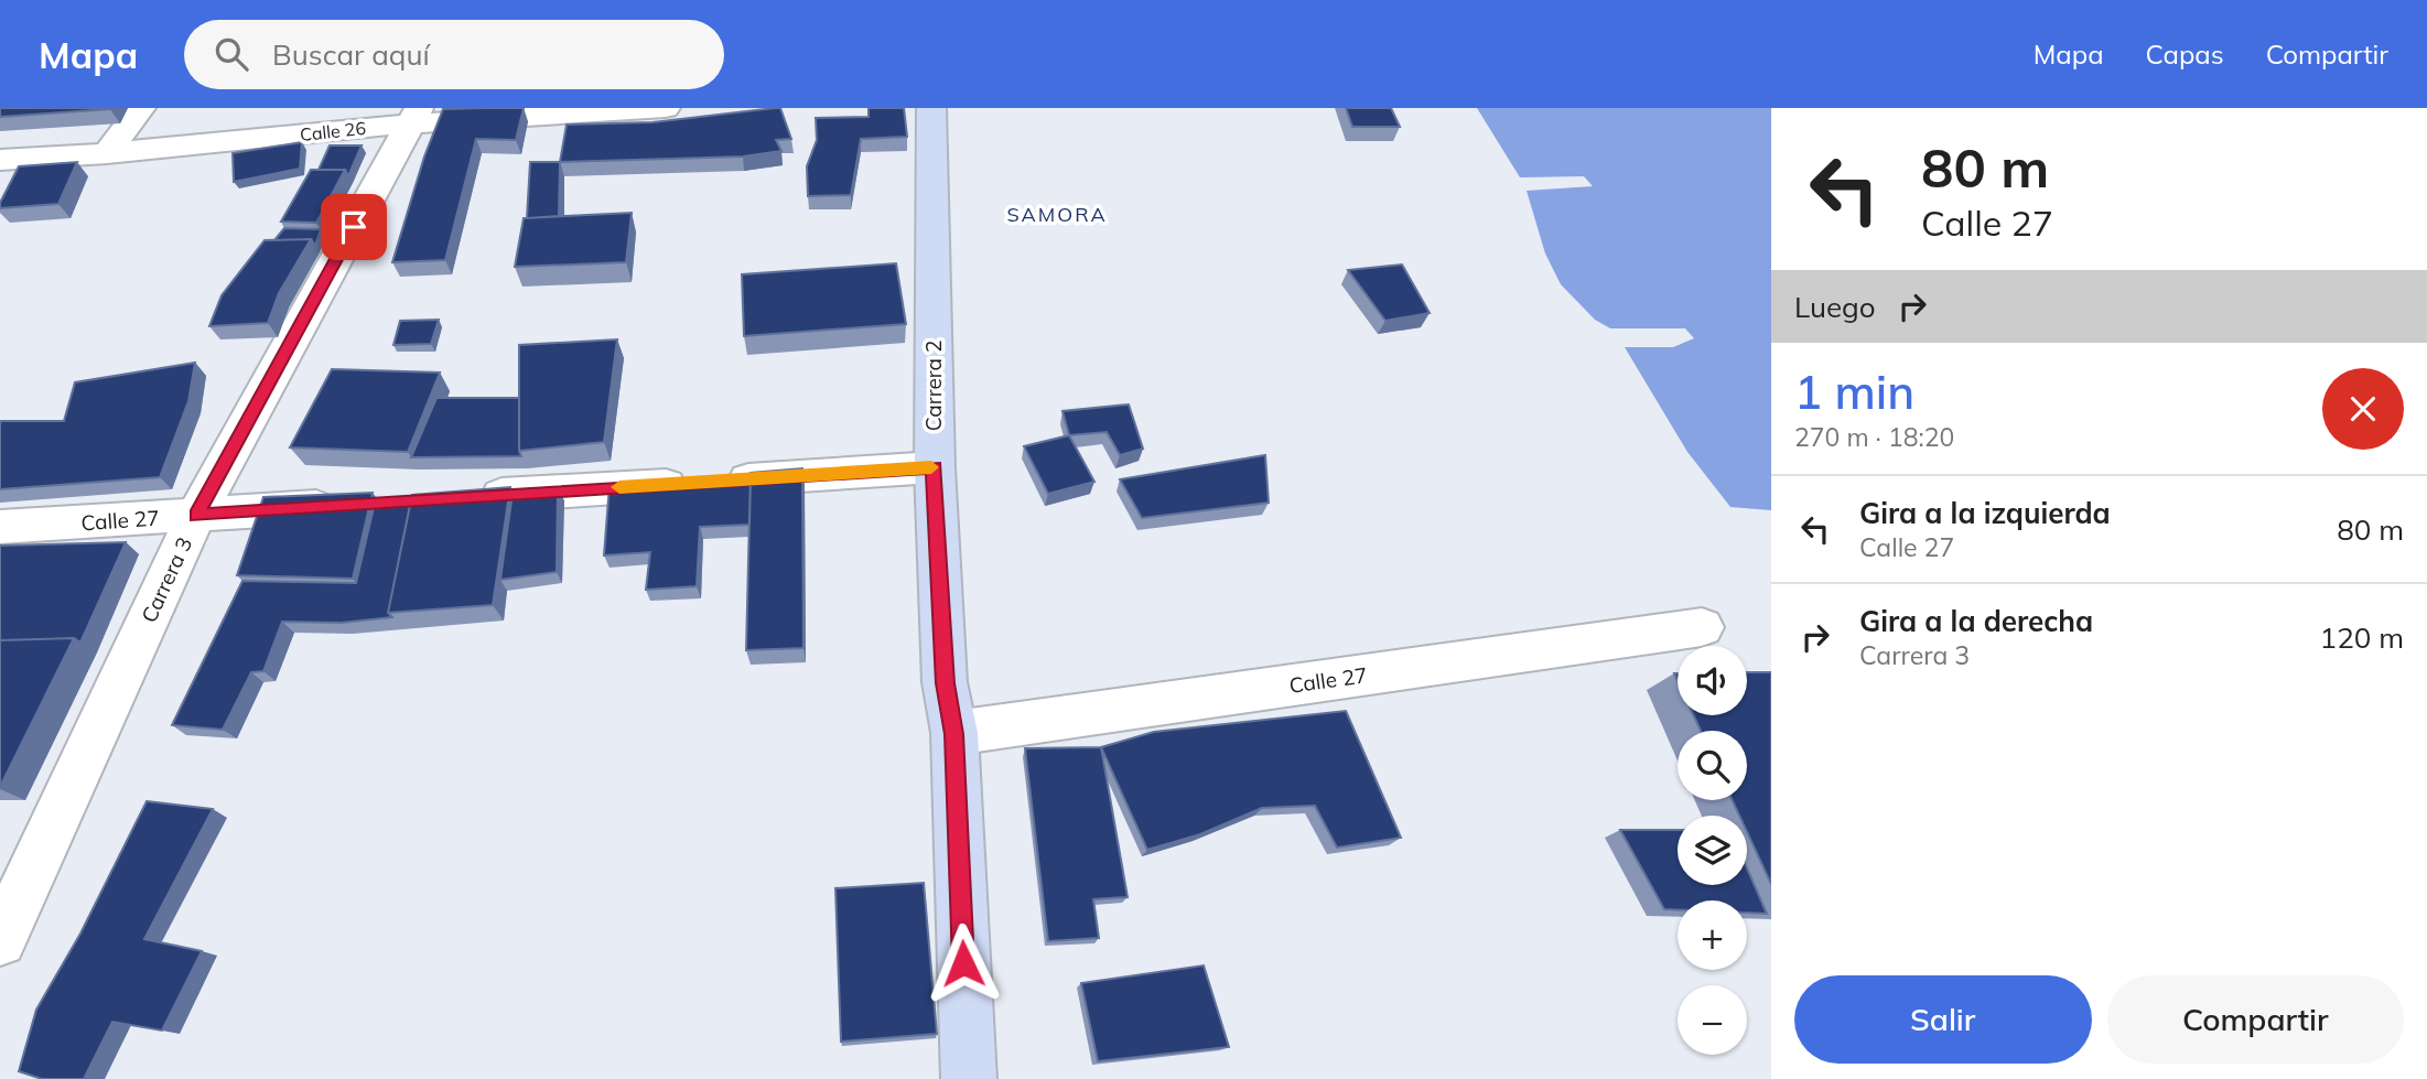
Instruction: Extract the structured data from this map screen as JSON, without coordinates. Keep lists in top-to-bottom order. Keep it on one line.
{"streets":{"street":["Calle 26","Carrera 2","Calle 27","Carrera 3"]},"crossings":[["Calle 26","Carrera 3"],["Carrera 2","Calle 27"],["Calle 27","Carrera 3"]],"districts":["SAMORA"],"page":{"header":"Mapa","search":"Buscar aquí","nav":["Mapa","Capas","Compartir"],"turn":["80 m","Calle 27"],"then":"Luego","heading":["1 min","270 m · 18:20"],"list":[{"name":"Gira a la izquierda","note":"Calle 27","value":"80 m"},{"name":"Gira a la derecha","note":"Carrera 3","value":"120 m"}],"map_buttons":["+","−"],"buttons":["Salir","Compartir"]}}
